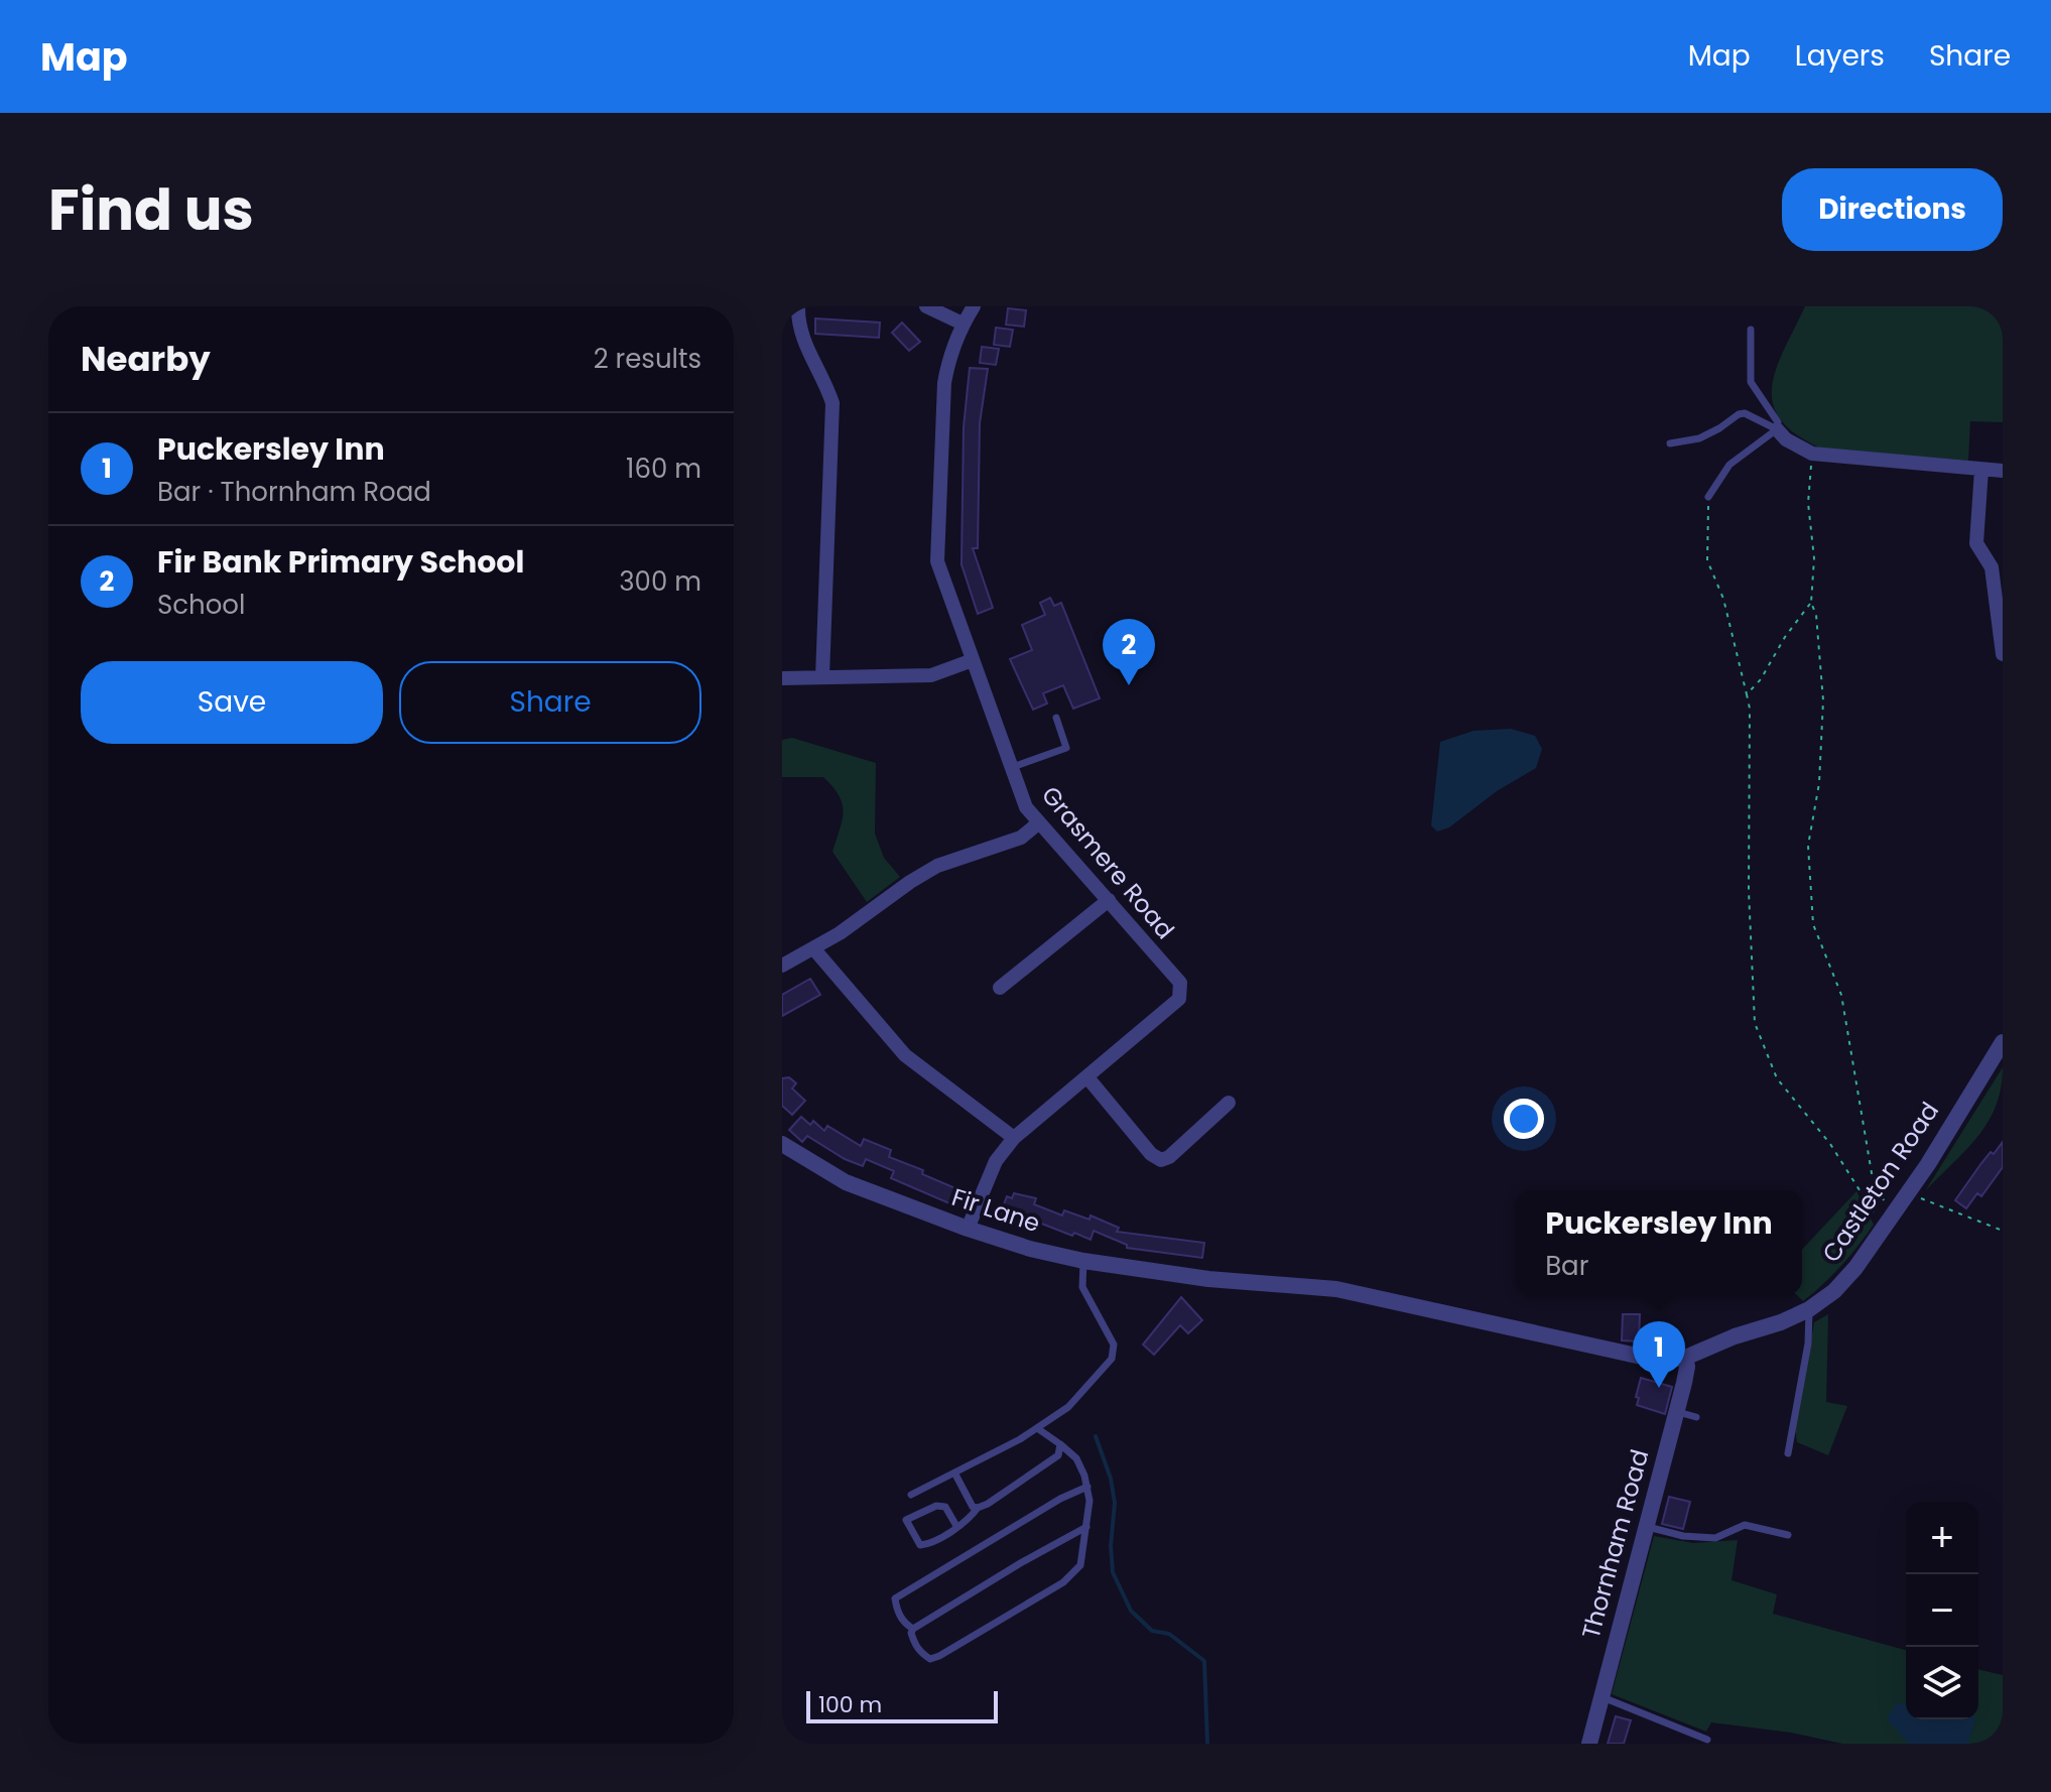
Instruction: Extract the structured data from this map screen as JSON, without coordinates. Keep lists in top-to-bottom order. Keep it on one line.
{"streets":{"street":["Grasmere Road","Castleton Road","Fir Lane","Thornham Road"]},"crossings":[["Grasmere Road","Fir Lane"],["Castleton Road","Fir Lane"],["Castleton Road","Thornham Road"],["Fir Lane","Thornham Road"]],"scale_bar":"100 m","page":{"header":"Map","nav":["Map","Layers","Share"],"title":"Find us","buttons":["Directions",["Save","Share"]],"heading":["Nearby","2 results"],"list":[{"mark":"1","name":"Puckersley Inn","note":"Bar · Thornham Road","value":"160 m"},{"mark":"2","name":"Fir Bank Primary School","note":"School","value":"300 m"}],"pins":["2","1"],"popup":["Puckersley Inn","Bar"],"map_buttons":["+","−"],"scale":"100 m"}}
